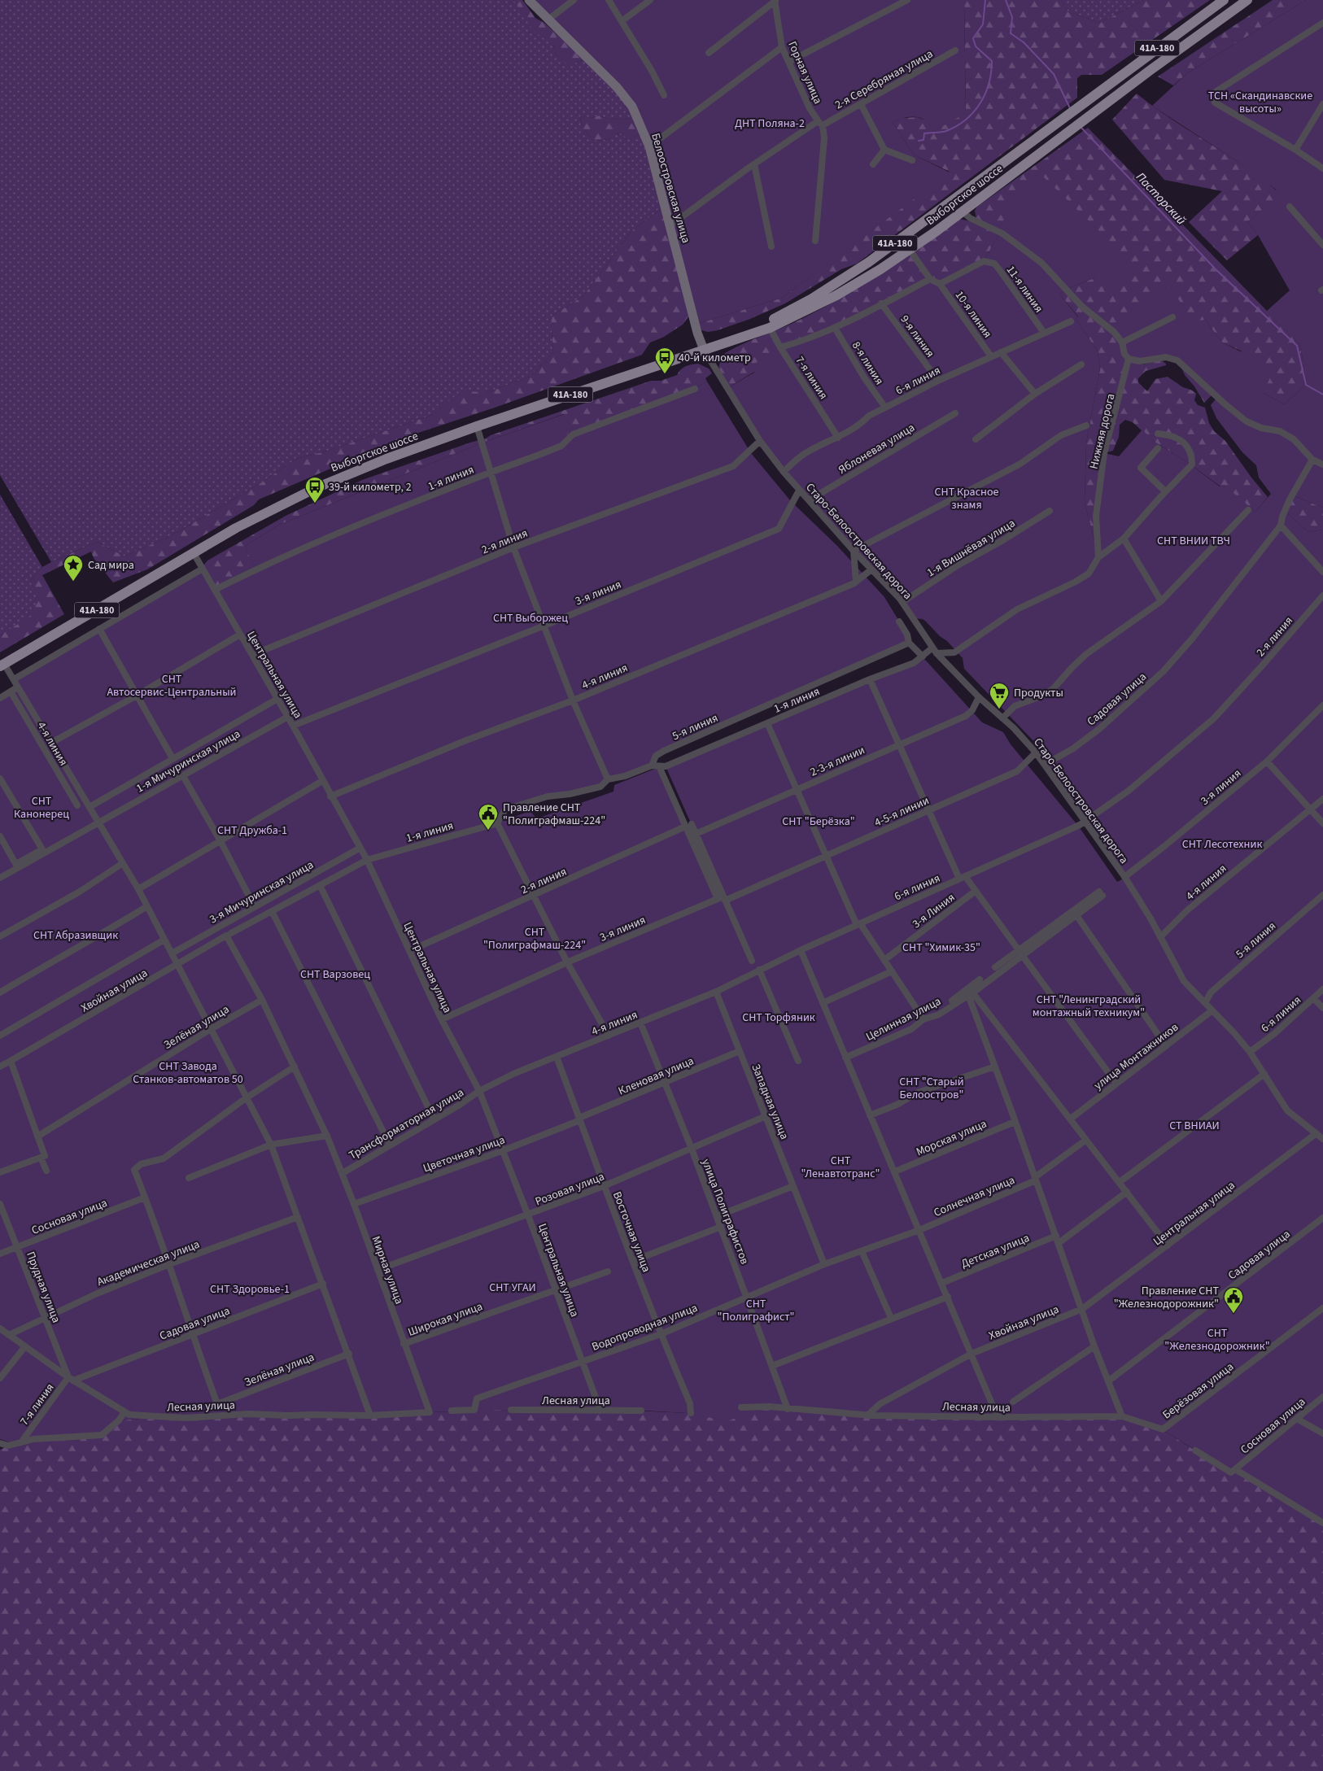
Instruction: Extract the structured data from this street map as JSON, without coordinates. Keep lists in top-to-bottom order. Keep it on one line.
{"streets":{"main road":["41А-180","Выборгское шоссе"],"street":["Горная улица","2-я Серебряная улица","Белоостровская улица","11-я линия","10-я линия","9-я линия","8-я линия","7-я линия","6-я линия","Нижняя дорога","Яблоневая улица","1-я линия","2-я линия","Старо-Белоостровская дорога","1-я Вишнёвая улица","3-я линия","Центральная улица","4-я линия","Садовая улица","5-я линия","1-я Мичуринская улица","2-3-я линии","4-5-я линии","3-я Мичуринская улица","3-я Линия","Хвойная улица","Целинная улица","Зелёная улица","улица Монтажников","Кленовая улица","Западная улица","Трансформаторная улица","Морская улица","Цветочная улица","Розовая улица","Солнечная улица","улица Полиграфистов","Сосновая улица","Восточная улица","Детская улица","Академическая улица","Мирная улица","Прудная улица","Широкая улица","Водопроводная улица","Берёзовая улица","Лесная улица"]},"crossings":[["41А-180","Белоостровская улица"],["41А-180","Выборгское шоссе"],["41А-180","Старо-Белоостровская дорога"],["41А-180","Центральная улица"],["Горная улица","2-я Серебряная улица"],["2-я Серебряная улица","Белоостровская улица"],["Белоостровская улица","Выборгское шоссе"],["Белоостровская улица","Старо-Белоостровская дорога"],["Выборгское шоссе","7-я линия"],["Выборгское шоссе","Старо-Белоостровская дорога"],["Выборгское шоссе","Центральная улица"],["11-я линия","10-я линия"],["11-я линия","6-я линия"],["10-я линия","6-я линия"],["9-я линия","6-я линия"],["8-я линия","6-я линия"],["7-я линия","6-я линия"],["7-я линия","Садовая улица"],["7-я линия","Прудная улица"],["7-я линия","Лесная улица"],["6-я линия","2-я линия"],["6-я линия","Старо-Белоостровская дорога"],["6-я линия","4-я линия"],["Яблоневая улица","Старо-Белоостровская дорога"],["1-я линия","Старо-Белоостровская дорога"],["1-я линия","Центральная улица"],["1-я линия","5-я линия"],["1-я линия","Хвойная улица"],["2-я линия","Старо-Белоостровская дорога"],["2-я линия","Центральная улица"],["Старо-Белоостровская дорога","1-я Вишнёвая улица"],["Старо-Белоостровская дорога","3-я линия"],["Старо-Белоостровская дорога","Центральная улица"],["Старо-Белоостровская дорога","4-я линия"],["Старо-Белоостровская дорога","Садовая улица"],["Старо-Белоостровская дорога","5-я линия"],["Старо-Белоостровская дорога","2-3-я линии"],["Старо-Белоостровская дорога","4-5-я линии"],["Старо-Белоостровская дорога","улица Монтажников"],["3-я линия","Центральная улица"],["3-я линия","4-5-я линии"],["Центральная улица","4-я линия"],["Центральная улица","1-я Мичуринская улица"],["Центральная улица","3-я Мичуринская улица"],["Центральная улица","Хвойная улица"],["Центральная улица","Трансформаторная улица"],["Центральная улица","Цветочная улица"],["Центральная улица","Розовая улица"],["Центральная улица","Широкая улица"],["Центральная улица","Водопроводная улица"],["Центральная улица","Лесная улица"],["4-я линия","Западная улица"],["4-я линия","Трансформаторная улица"],["4-я линия","улица Полиграфистов"],["4-я линия","Восточная улица"],["Садовая улица","Зелёная улица"],["Садовая улица","Прудная улица"],["Садовая улица","Лесная улица"],["Хвойная улица","Мирная улица"],["Хвойная улица","Лесная улица"],["Зелёная улица","Мирная улица"],["Кленовая улица","Западная улица"],["Кленовая улица","Цветочная улица"],["Кленовая улица","улица Полиграфистов"],["Кленовая улица","Восточная улица"],["Западная улица","Розовая улица"],["Западная улица","Водопроводная улица"],["Трансформаторная улица","Мирная улица"],["Цветочная улица","Восточная улица"],["Цветочная улица","Мирная улица"],["Розовая улица","улица Полиграфистов"],["Розовая улица","Восточная улица"],["Розовая улица","Мирная улица"],["Солнечная улица","Водопроводная улица"],["улица Полиграфистов","Водопроводная улица"],["улица Полиграфистов","Лесная улица"],["Сосновая улица","Прудная улица"],["Восточная улица","Водопроводная улица"],["Академическая улица","Прудная улица"],["Академическая улица","Лесная улица"],["Мирная улица","Широкая улица"],["Мирная улица","Лесная улица"],["Прудная улица","Лесная улица"],["Берёзовая улица","Лесная улица"]],"water":["Пасторский"],"parks":["ТСН «Скандинавские высоты»","ДНТ Поляна-2","СНТ Красное знамя","СНТ ВНИИ ТВЧ","СНТ Выборжец","СНТ Автосервис-Центральный","СНТ Канонерец","СНТ \"Берёзка\"","СНТ Дружба-1","СНТ Лесотехник","СНТ \"Полиграфмаш-224\"","СНТ Абразивщик","СНТ \"Химик-35\"","СНТ Варзовец","СНТ \"Ленинградский монтажный техникум\"","СНТ Торфяник","СНТ Завода Станков-автоматов 50","СНТ \"Старый Белоостров\"","СТ ВНИАИ","СНТ \"Ленавтотранс\"","СНТ УГАИ","СНТ Здоровье-1","СНТ \"Полиграфист\"","СНТ \"Железнодорожник\""],"places":{"bus stop":["40-й километр","39-й километр, 2"],"place":["Сад мира"],"supermarket":["Продукты"],"public building":["Правление СНТ \"Полиграфмаш-224\"","Правление СНТ \"Железнодорожник\""]}}
